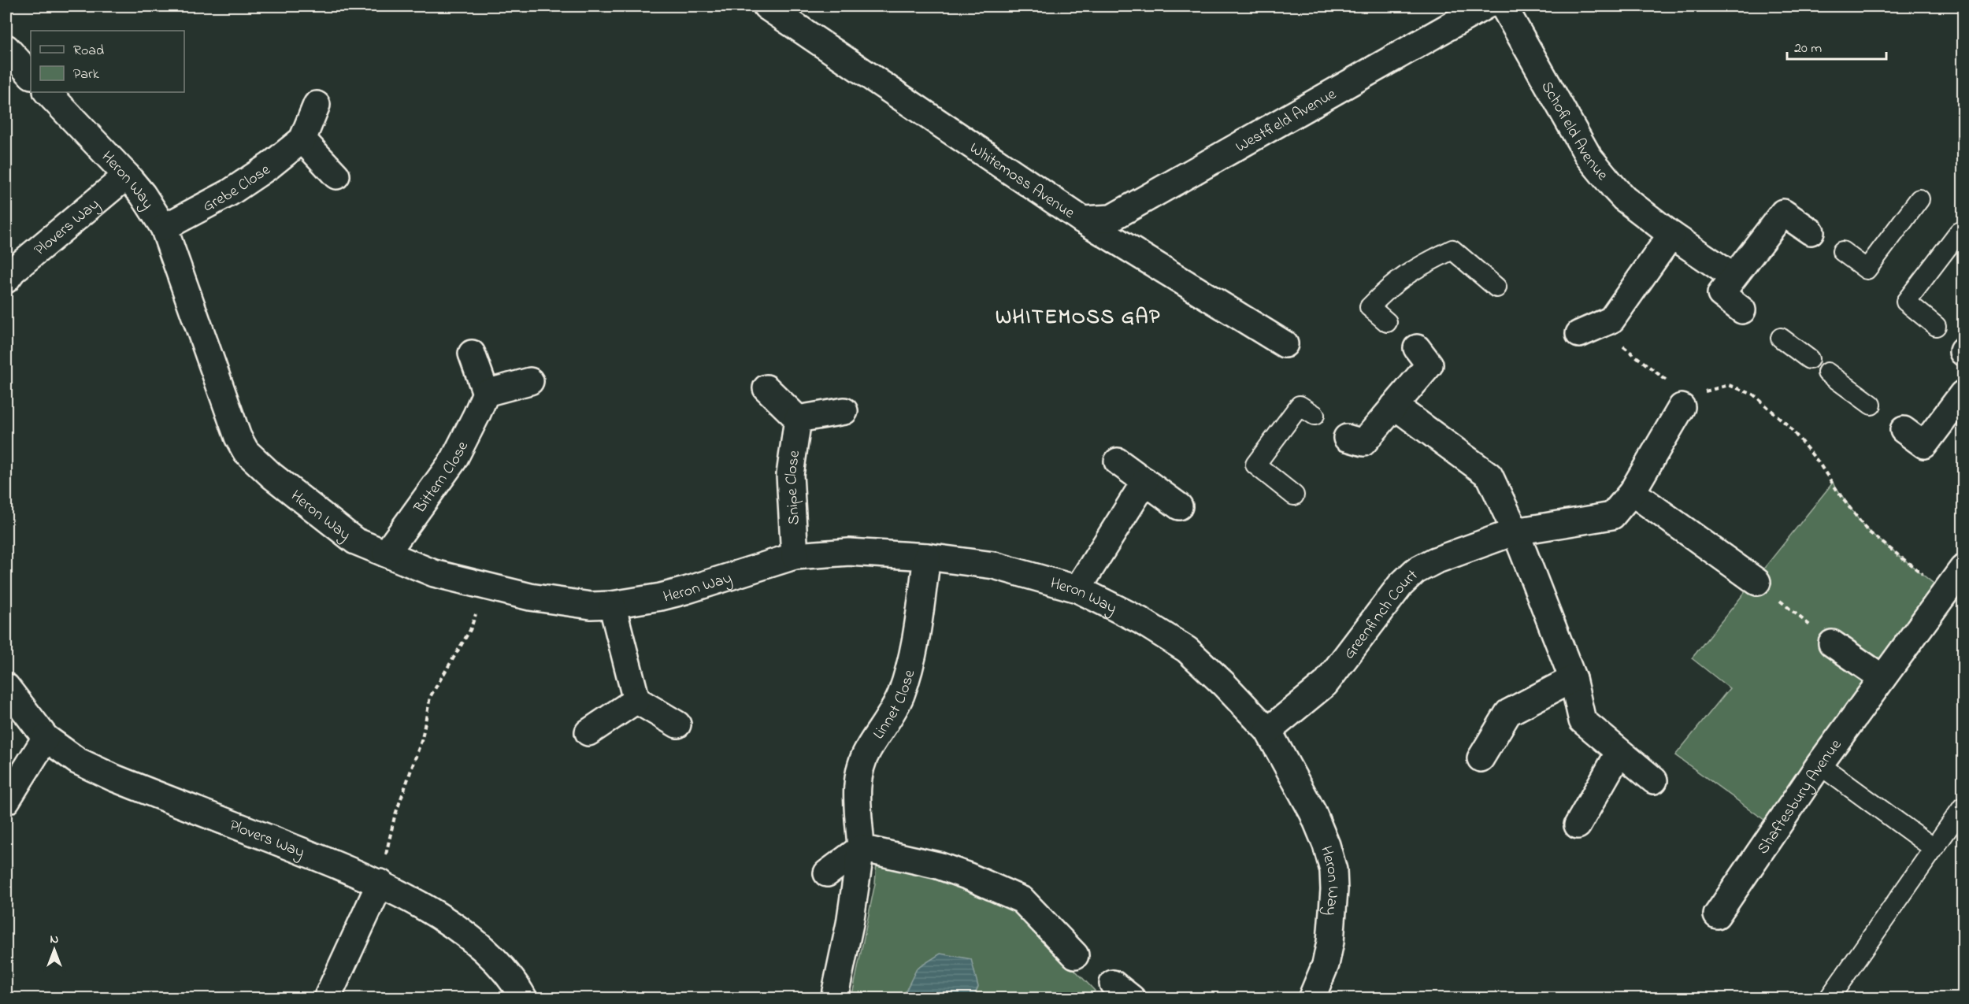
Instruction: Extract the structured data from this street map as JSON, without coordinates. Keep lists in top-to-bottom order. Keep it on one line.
{"streets":{"street":["Westfield Avenue","Schofield Avenue","Whitemoss Avenue","Heron Way","Grebe Close","Plovers Way","Bittern Close","Snipe Close","Greenfinch Court","Linnet Close","Shaftesbury Avenue"]},"crossings":[["Westfield Avenue","Whitemoss Avenue"],["Heron Way","Grebe Close"],["Heron Way","Plovers Way"],["Heron Way","Bittern Close"],["Heron Way","Snipe Close"],["Heron Way","Greenfinch Court"],["Heron Way","Linnet Close"]],"districts":["WHITEMOSS GAP"],"legend":["Road","Park"],"scale_bar":"20 m","north":"top"}
